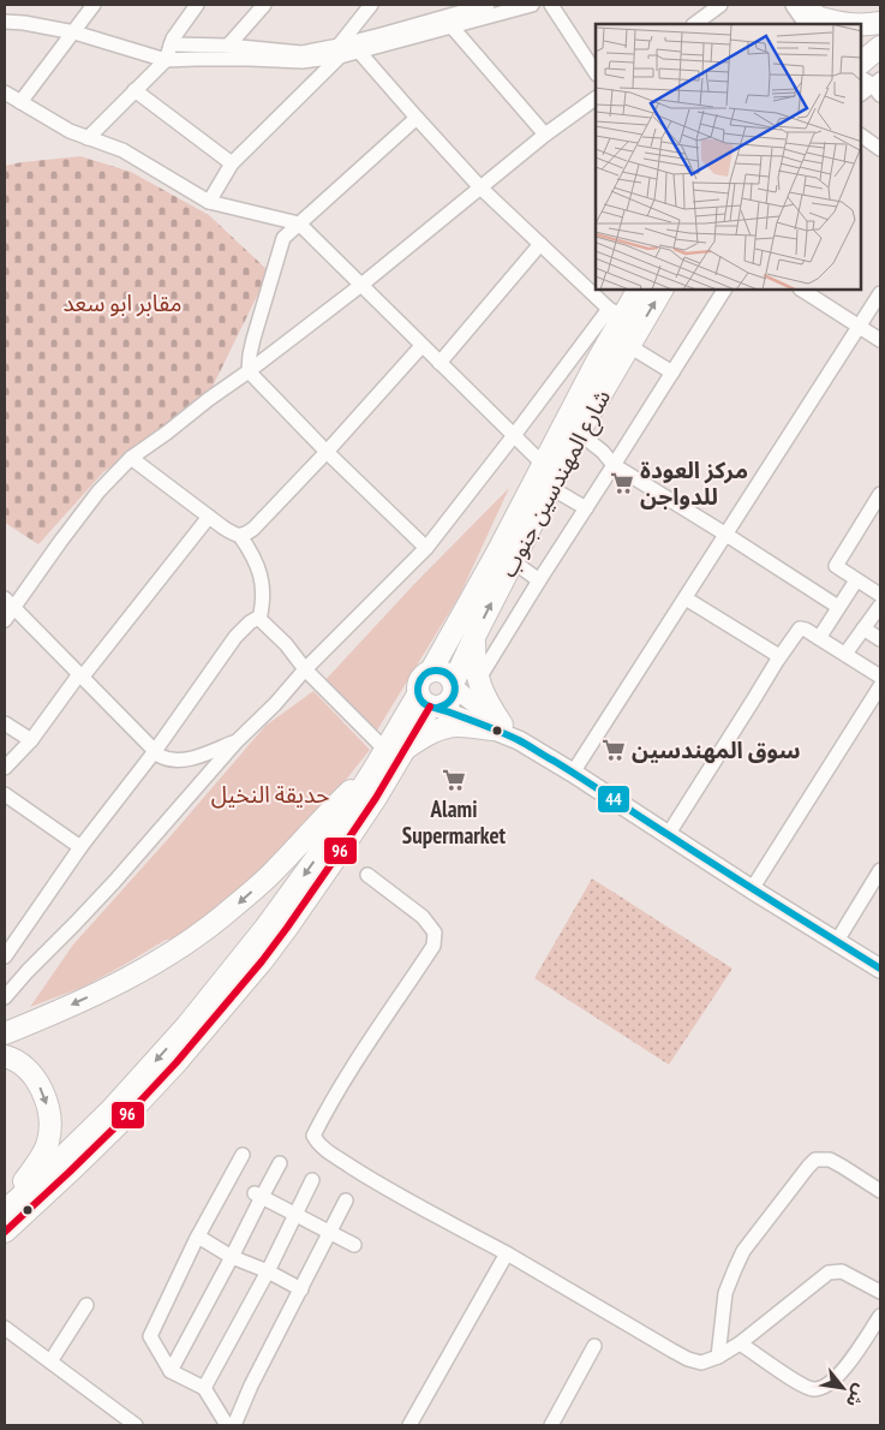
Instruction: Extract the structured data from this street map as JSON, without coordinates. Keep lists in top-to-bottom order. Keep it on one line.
{"streets":{"highway":["شارع المهندسين جنوب"]},"parks":["مقابر ابو سعد","حديقة النخيل"],"places":{"supermarket":["مركز العودة للدواجن","سوق المهندسين","Alami Supermarket"]},"lines":["transit line 44","transit line 96"],"north":"bottom right"}
